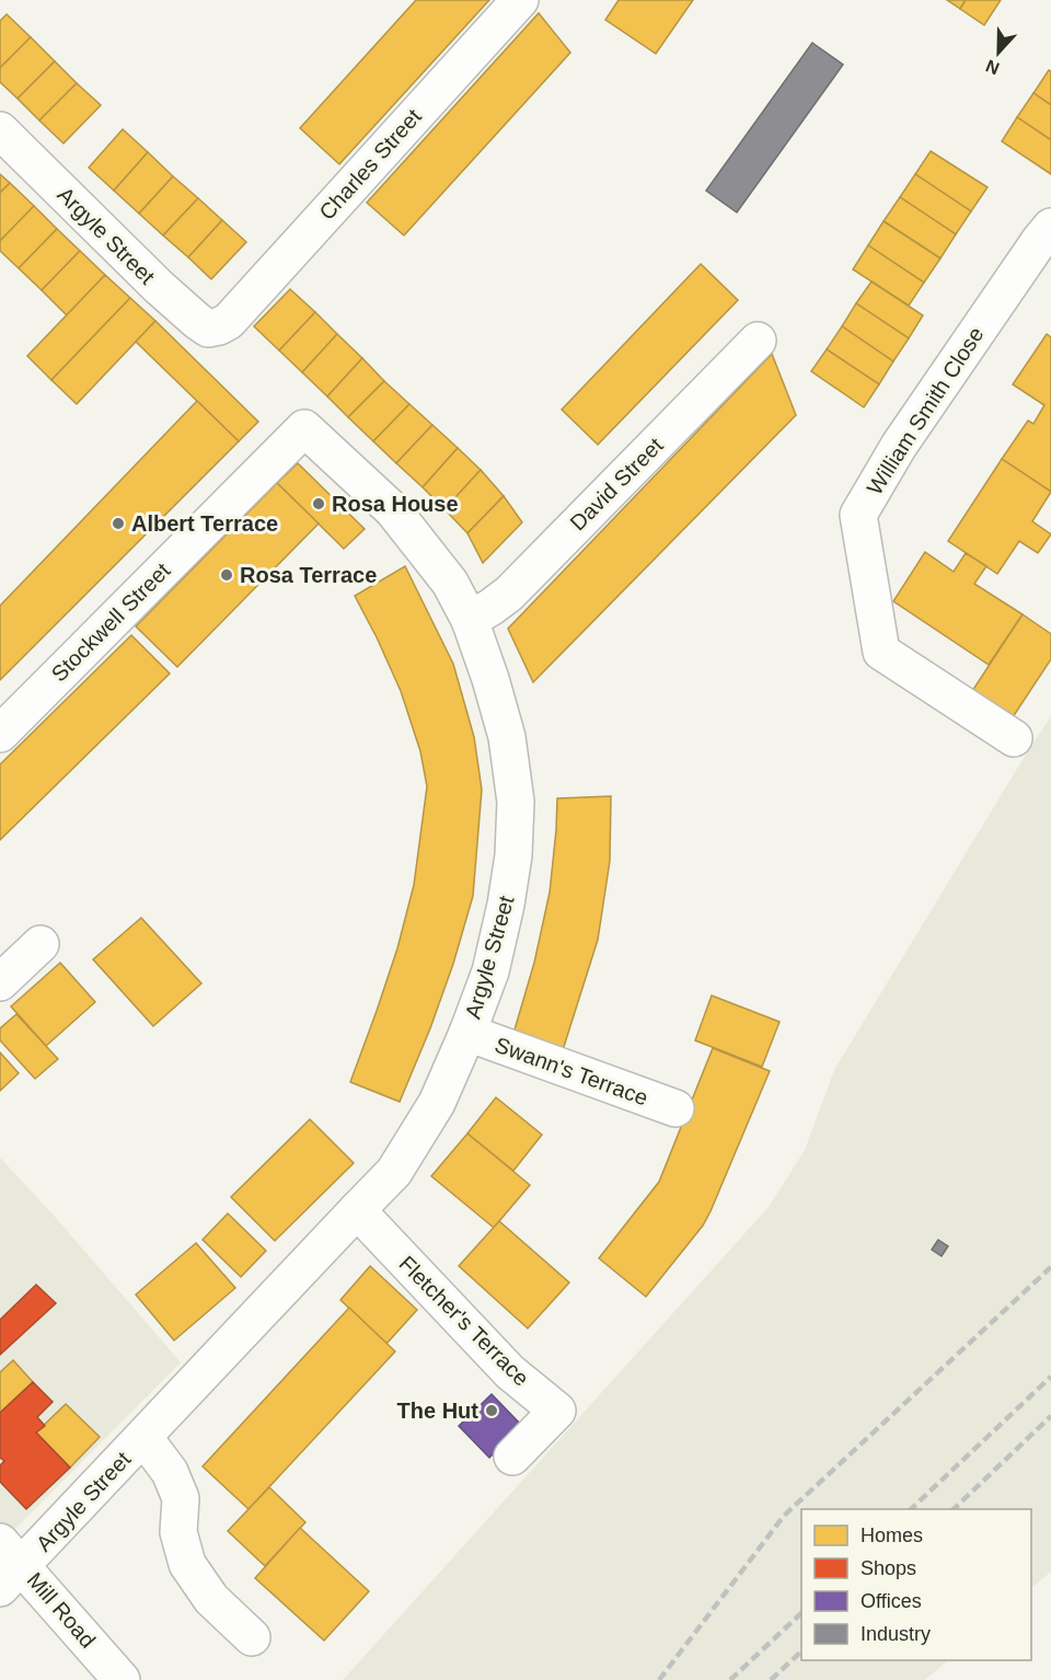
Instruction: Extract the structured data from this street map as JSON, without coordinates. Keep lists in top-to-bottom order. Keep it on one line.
{"streets":{"street":["Charles Street","Argyle Street","William Smith Close","David Street","Stockwell Street","Swann's Terrace","Fletcher's Terrace","Mill Road"]},"crossings":[["Charles Street","Argyle Street"],["Argyle Street","David Street"],["Argyle Street","Stockwell Street"],["Argyle Street","Swann's Terrace"],["Argyle Street","Fletcher's Terrace"],["Argyle Street","Mill Road"]],"places":["Rosa House","Albert Terrace","Rosa Terrace","The Hut"],"legend":["Homes","Shops","Offices","Industry"],"north":"bottom"}
